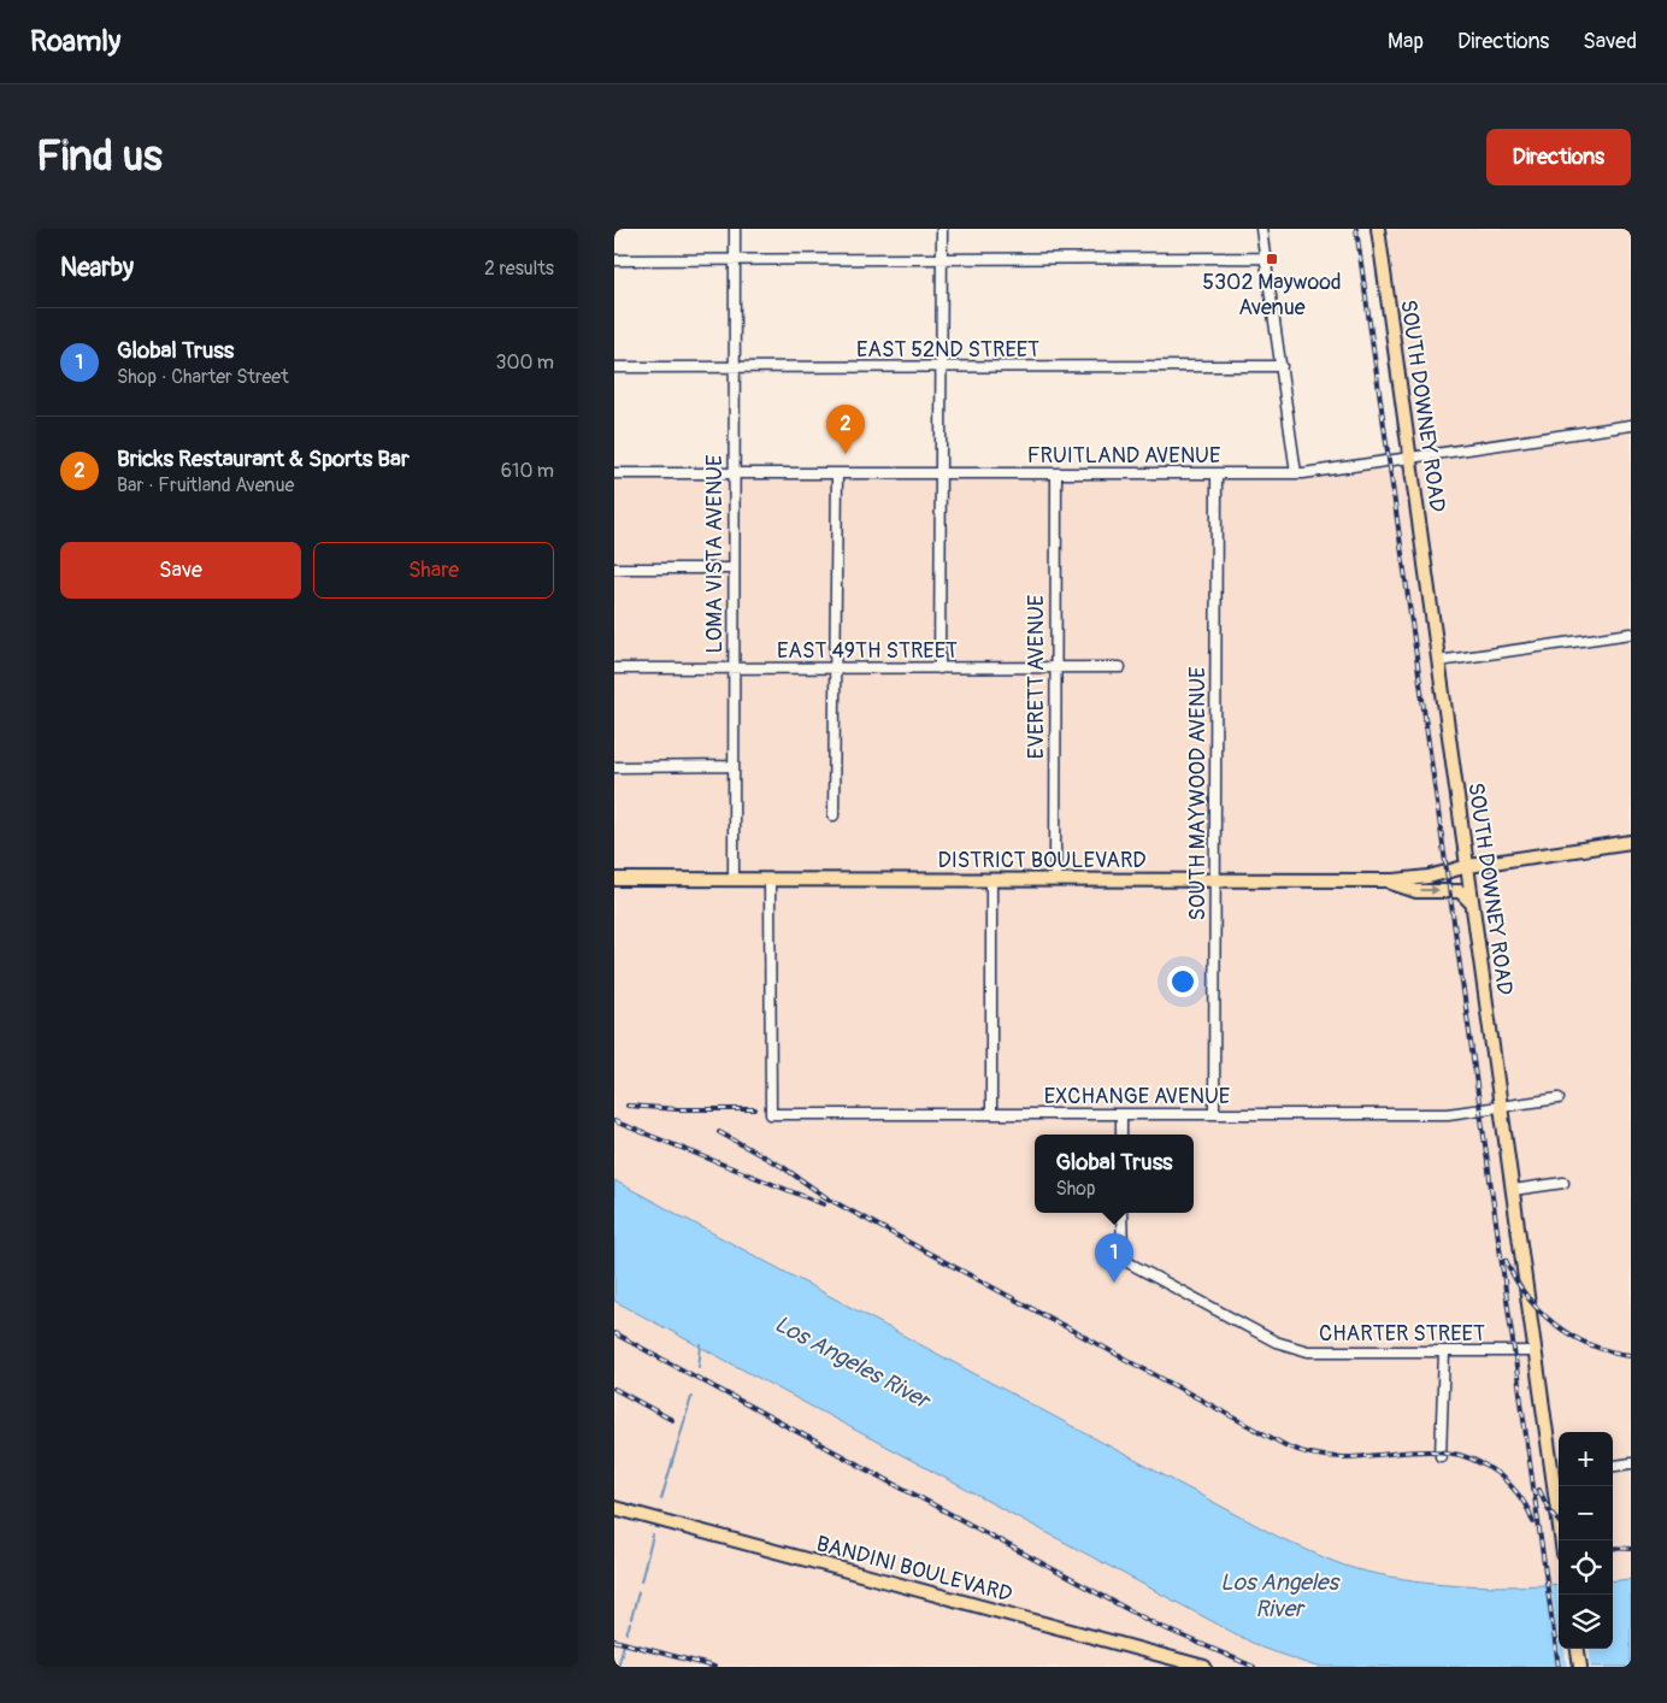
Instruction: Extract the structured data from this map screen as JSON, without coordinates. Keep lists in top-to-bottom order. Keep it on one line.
{"streets":{"main road":["SOUTH DOWNEY ROAD","DISTRICT BOULEVARD","BANDINI BOULEVARD"],"street":["EAST 52ND STREET","FRUITLAND AVENUE","LOMA VISTA AVENUE","EAST 49TH STREET","EVERETT AVENUE","SOUTH MAYWOOD AVENUE","EXCHANGE AVENUE","CHARTER STREET"]},"crossings":[["EAST 52ND STREET","LOMA VISTA AVENUE"],["SOUTH DOWNEY ROAD","FRUITLAND AVENUE"],["SOUTH DOWNEY ROAD","DISTRICT BOULEVARD"],["SOUTH DOWNEY ROAD","EXCHANGE AVENUE"],["SOUTH DOWNEY ROAD","CHARTER STREET"],["FRUITLAND AVENUE","LOMA VISTA AVENUE"],["FRUITLAND AVENUE","EVERETT AVENUE"],["FRUITLAND AVENUE","SOUTH MAYWOOD AVENUE"],["LOMA VISTA AVENUE","EAST 49TH STREET"],["LOMA VISTA AVENUE","DISTRICT BOULEVARD"],["EAST 49TH STREET","EVERETT AVENUE"],["EVERETT AVENUE","DISTRICT BOULEVARD"],["SOUTH MAYWOOD AVENUE","DISTRICT BOULEVARD"],["SOUTH MAYWOOD AVENUE","EXCHANGE AVENUE"],["DISTRICT BOULEVARD","EXCHANGE AVENUE"]],"water":["Los Angeles River"],"places":{"transit":["5302 Maywood Avenue"]},"page":{"header":"Roamly","nav":["Map","Directions","Saved"],"buttons":["Directions",["Save","Share"]],"title":"Find us","heading":["Nearby","2 results"],"list":[{"mark":"1","name":"Global Truss","note":"Shop · Charter Street","value":"300 m"},{"mark":"2","name":"Bricks Restaurant & Sports Bar","note":"Bar · Fruitland Avenue","value":"610 m"}],"pins":["2","1"],"popup":["Global Truss","Shop"],"map_buttons":["+","−"]}}
